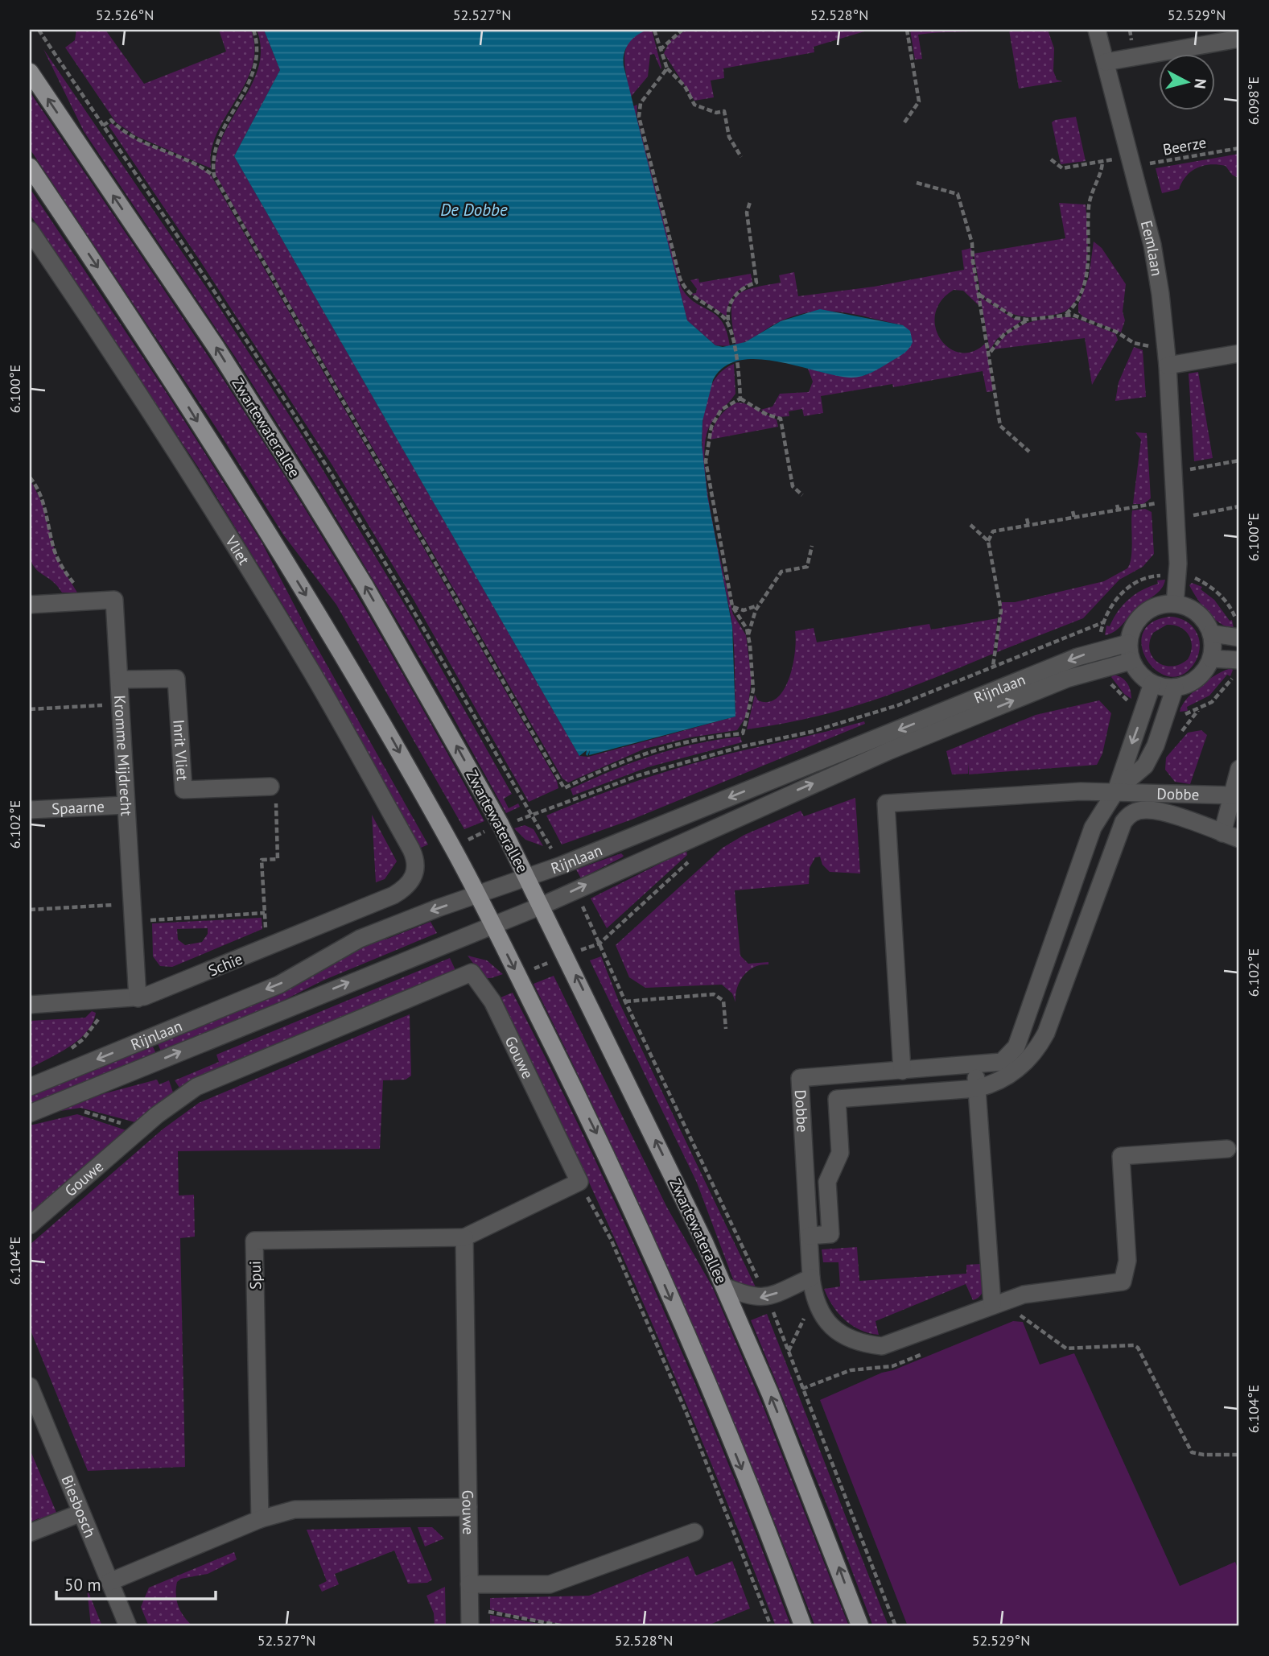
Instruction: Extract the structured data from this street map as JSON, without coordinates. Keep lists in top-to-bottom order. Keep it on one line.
{"streets":{"main road":["Zwartewaterallee"],"street":["Eemlaan","Vliet","Rijnlaan","Inrit Vliet","Kromme Mijdrecht","Dobbe","Spaarne","Schie","Gouwe","Spui","Biesbosch"],"path":["Beerze"]},"crossings":[["Beerze","Eemlaan"],["Eemlaan","Rijnlaan"],["Eemlaan","Dobbe"],["Zwartewaterallee","Rijnlaan"],["Vliet","Schie"],["Rijnlaan","Dobbe"],["Inrit Vliet","Kromme Mijdrecht"],["Kromme Mijdrecht","Spaarne"],["Kromme Mijdrecht","Schie"],["Gouwe","Spui"]],"water":["De Dobbe"],"scale_bar":"50 m","north":"right","coordinates":["52.526°N","52.527°N","52.528°N","52.529°N","6.098°E","6.100°E","6.102°E","6.104°E"]}
